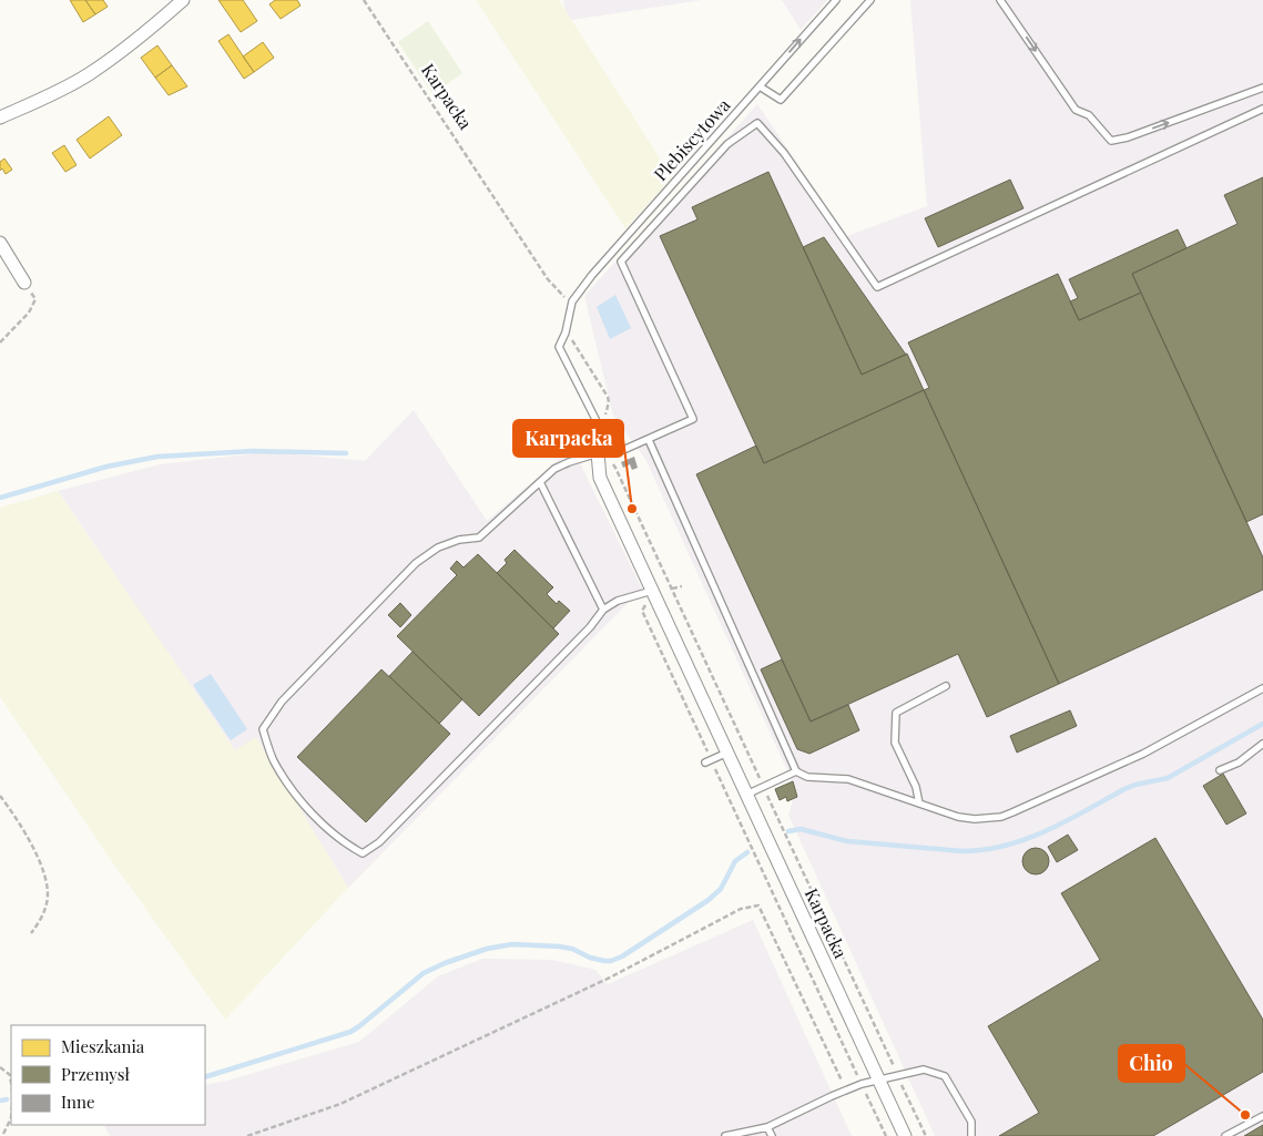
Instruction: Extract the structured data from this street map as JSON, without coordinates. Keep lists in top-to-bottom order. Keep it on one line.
{"streets":{"street":["Karpacka"],"lane":["Plebiscytowa"]},"crossings":[["Karpacka","Plebiscytowa"]],"places":["Karpacka","Chio"],"legend":["Mieszkania","Przemysł","Inne"]}
